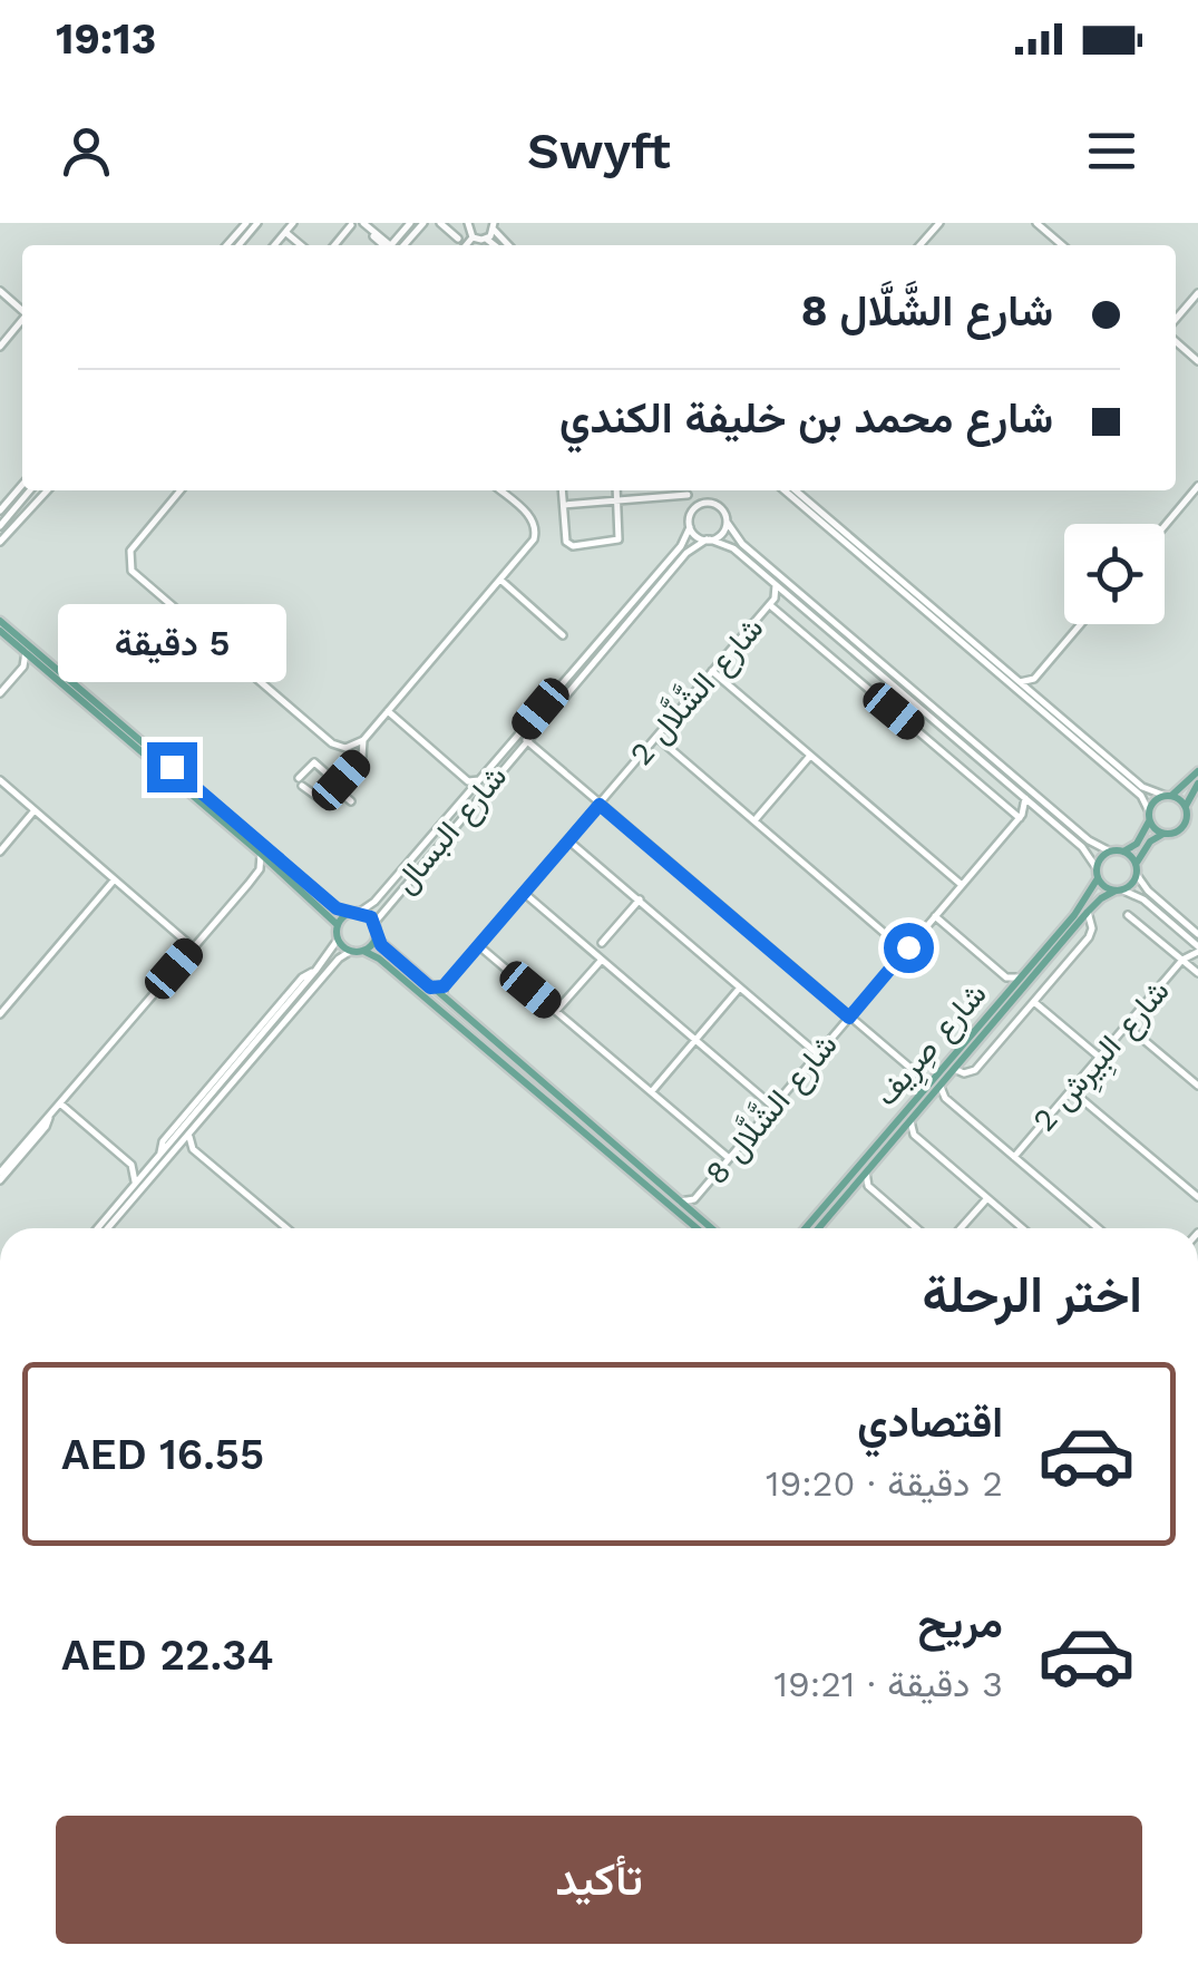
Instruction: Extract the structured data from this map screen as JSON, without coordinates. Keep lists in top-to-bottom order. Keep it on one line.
{"streets":{"main road":["شارع صِرِيف"],"street":["شارع الشَّلَّال 2","شارع البسال","شارع البِيرِش 2","شارع الشَّلَّال 8"]},"page":{"status":"19:13","header":"Swyft","banner":["شارع الشَّلَّال 8","شارع محمد بن خليفة الكندي"],"bubble":"5 دقيقة","heading":"اختر الرحلة","list":[{"name":"اقتصادي","note":"2 دقيقة · 19:20","value":"AED 16.55"},{"name":"مريح","note":"3 دقيقة · 19:21","value":"AED 22.34"}],"buttons":"تأكيد"}}
